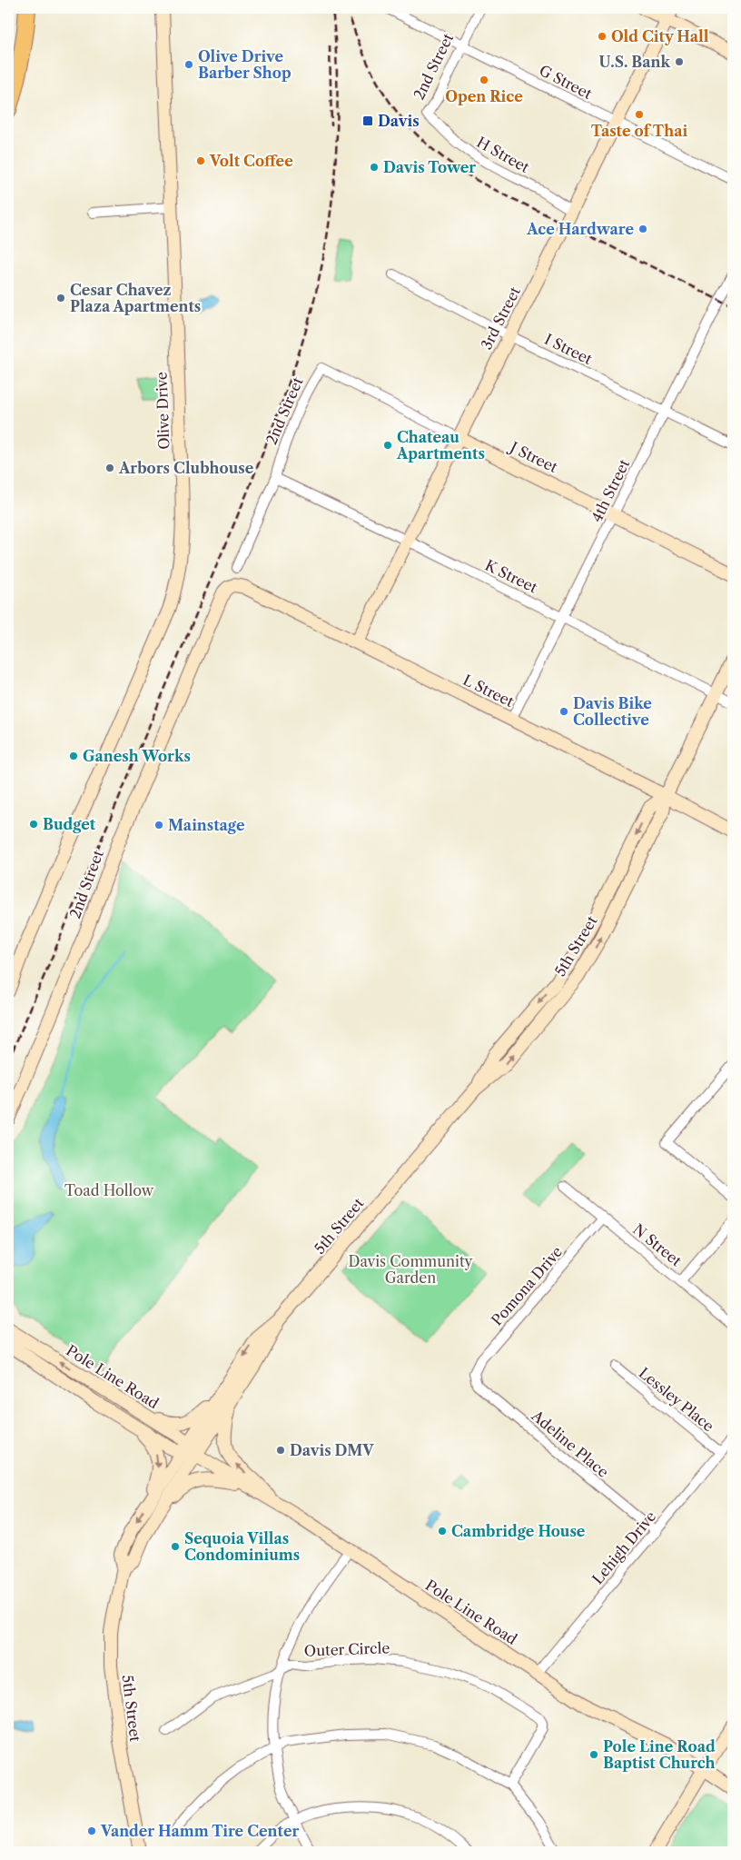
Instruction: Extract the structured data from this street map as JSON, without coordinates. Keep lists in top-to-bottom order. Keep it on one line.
{"streets":{"street":["2nd Street","G Street","H Street","3rd Street","I Street","Olive Drive","J Street","4th Street","K Street","L Street","5th Street","N Street","Pomona Drive","Pole Line Road","Lessley Place","Adeline Place","Lehigh Drive","Outer Circle"]},"crossings":[["2nd Street","G Street"],["2nd Street","H Street"],["2nd Street","J Street"],["2nd Street","K Street"],["2nd Street","L Street"],["G Street","3rd Street"],["H Street","3rd Street"],["3rd Street","I Street"],["3rd Street","J Street"],["3rd Street","K Street"],["3rd Street","L Street"],["I Street","4th Street"],["J Street","4th Street"],["4th Street","K Street"],["4th Street","L Street"],["K Street","5th Street"],["L Street","5th Street"],["5th Street","Pole Line Road"],["N Street","Pomona Drive"],["Pomona Drive","Adeline Place"],["Pole Line Road","Lehigh Drive"],["Lessley Place","Lehigh Drive"],["Adeline Place","Lehigh Drive"]],"parks":["Toad Hollow","Davis Community Garden"],"places":{"other":["Old City Hall","U.S. Bank","Olive Drive Barber Shop","Open Rice","Taste of Thai","Volt Coffee","Davis Tower","Ace Hardware","Cesar Chavez Plaza Apartments","Chateau Apartments","Arbors Clubhouse","Davis Bike Collective","Ganesh Works","Budget","Mainstage","Davis DMV","Cambridge House","Sequoia Villas Condominiums","Pole Line Road Baptist Church","Vander Hamm Tire Center"],"transit":["Davis"]}}
